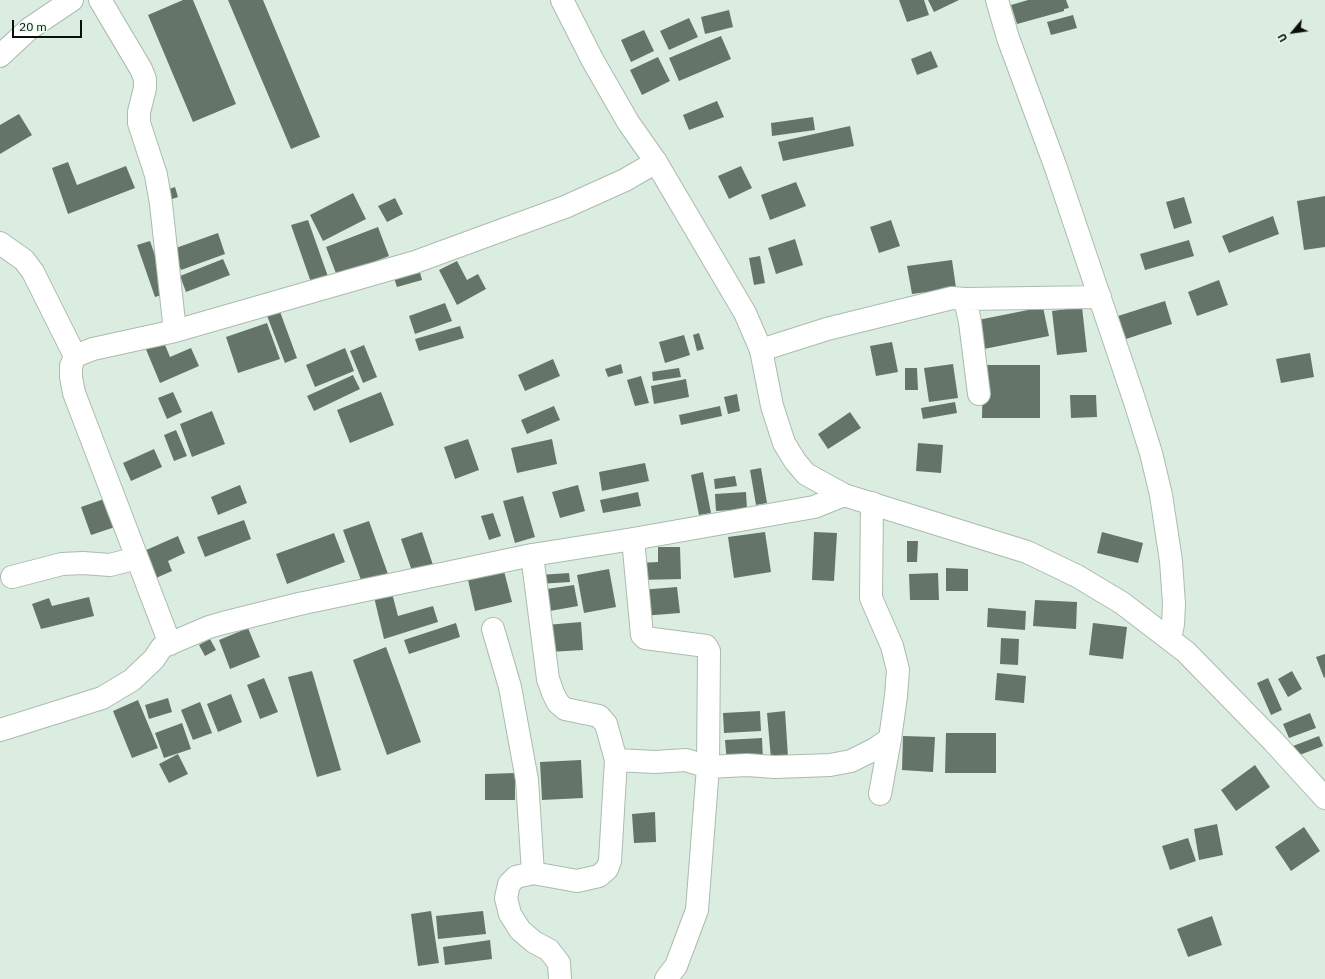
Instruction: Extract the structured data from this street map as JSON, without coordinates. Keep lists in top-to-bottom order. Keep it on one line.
{"scale_bar":"20 m","north":"bottom left"}
